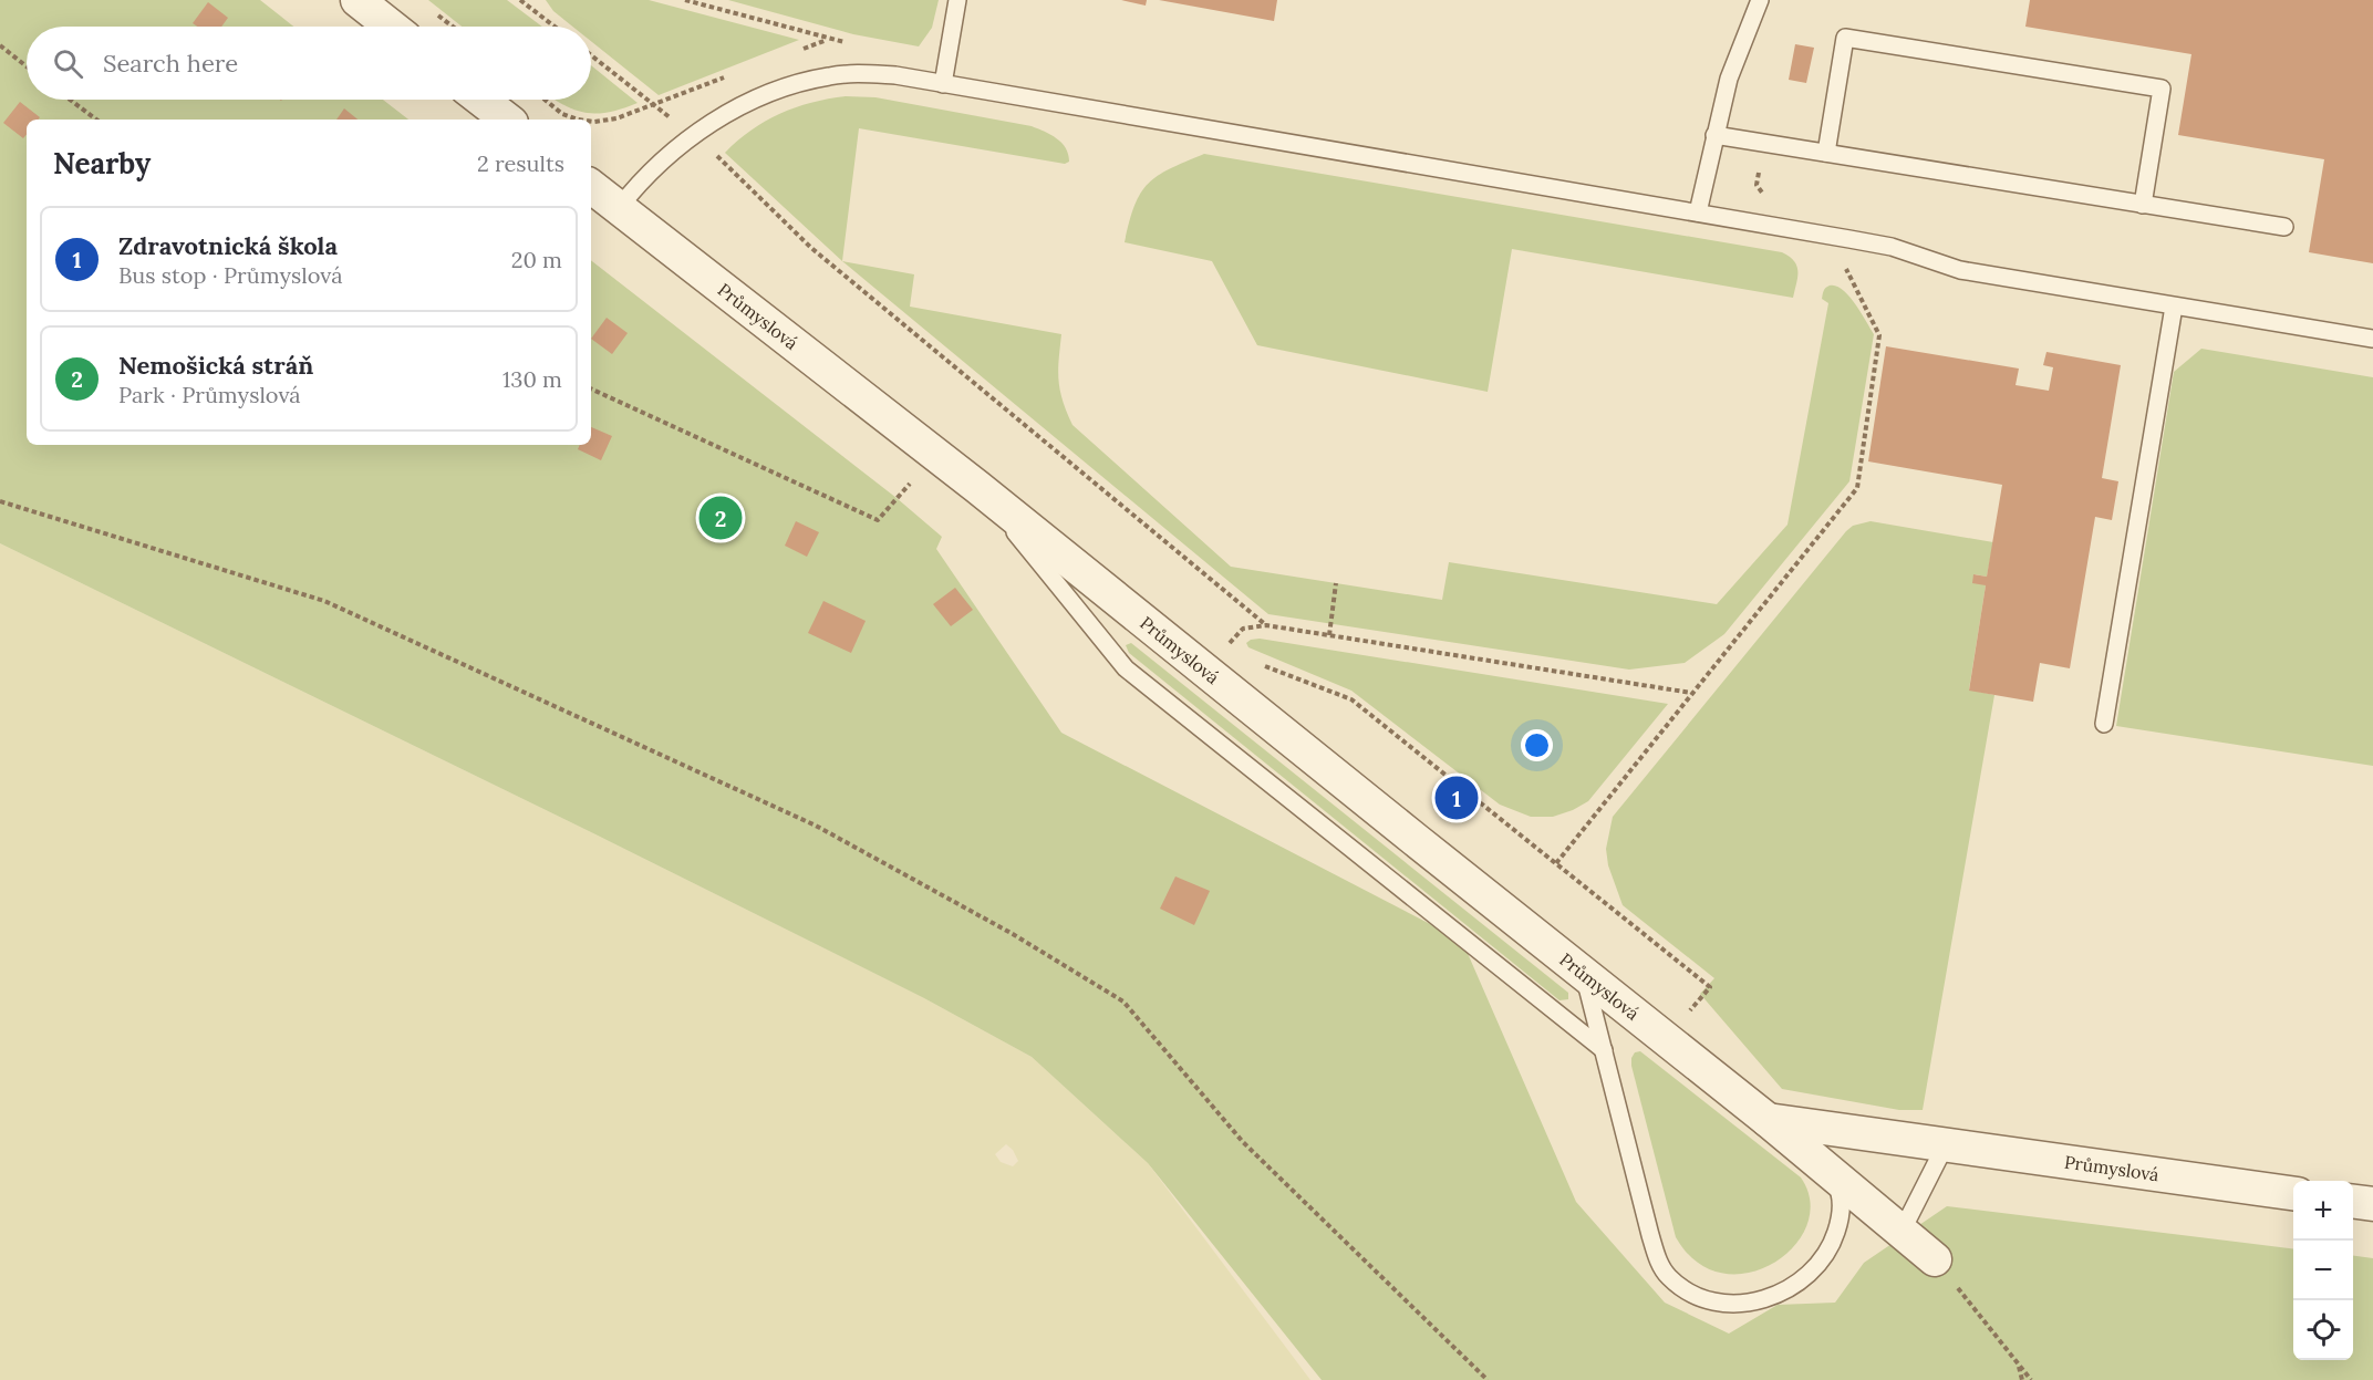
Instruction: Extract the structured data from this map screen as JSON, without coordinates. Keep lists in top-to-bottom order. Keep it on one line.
{"streets":{"street":["Průmyslová"]},"page":{"search":"Search here","heading":["Nearby","2 results"],"list":[{"mark":"1","name":"Zdravotnická škola","note":"Bus stop · Průmyslová","value":"20 m"},{"mark":"2","name":"Nemošická stráň","note":"Park · Průmyslová","value":"130 m"}],"pins":["2","1"],"map_buttons":["+","−"]}}
